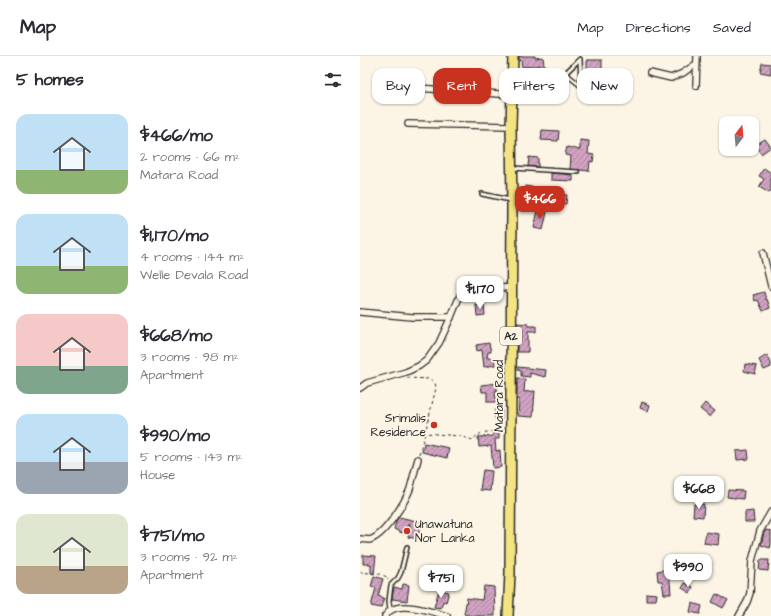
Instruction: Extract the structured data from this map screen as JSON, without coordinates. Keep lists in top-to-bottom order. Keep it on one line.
{"streets":{"highway":["A2","Matara Road"]},"places":["Srimalis Residence","Unawatuna Nor Lanka"],"north":"top","page":{"header":"Map","nav":["Map","Directions","Saved"],"heading":"5 homes","chip":["Buy","Rent","Filters","New"],"list":[{"name":"$466/mo","note":"2 rooms · 66 m² · Matara Road"},{"name":"$1,170/mo","note":"4 rooms · 144 m² · Welle Devala Road"},{"name":"$668/mo","note":"3 rooms · 98 m² · Apartment"},{"name":"$990/mo","note":"5 rooms · 143 m² · House"},{"name":"$751/mo","note":"3 rooms · 92 m² · Apartment"}],"price":["$466","$1,170","$668","$990","$751"]}}
